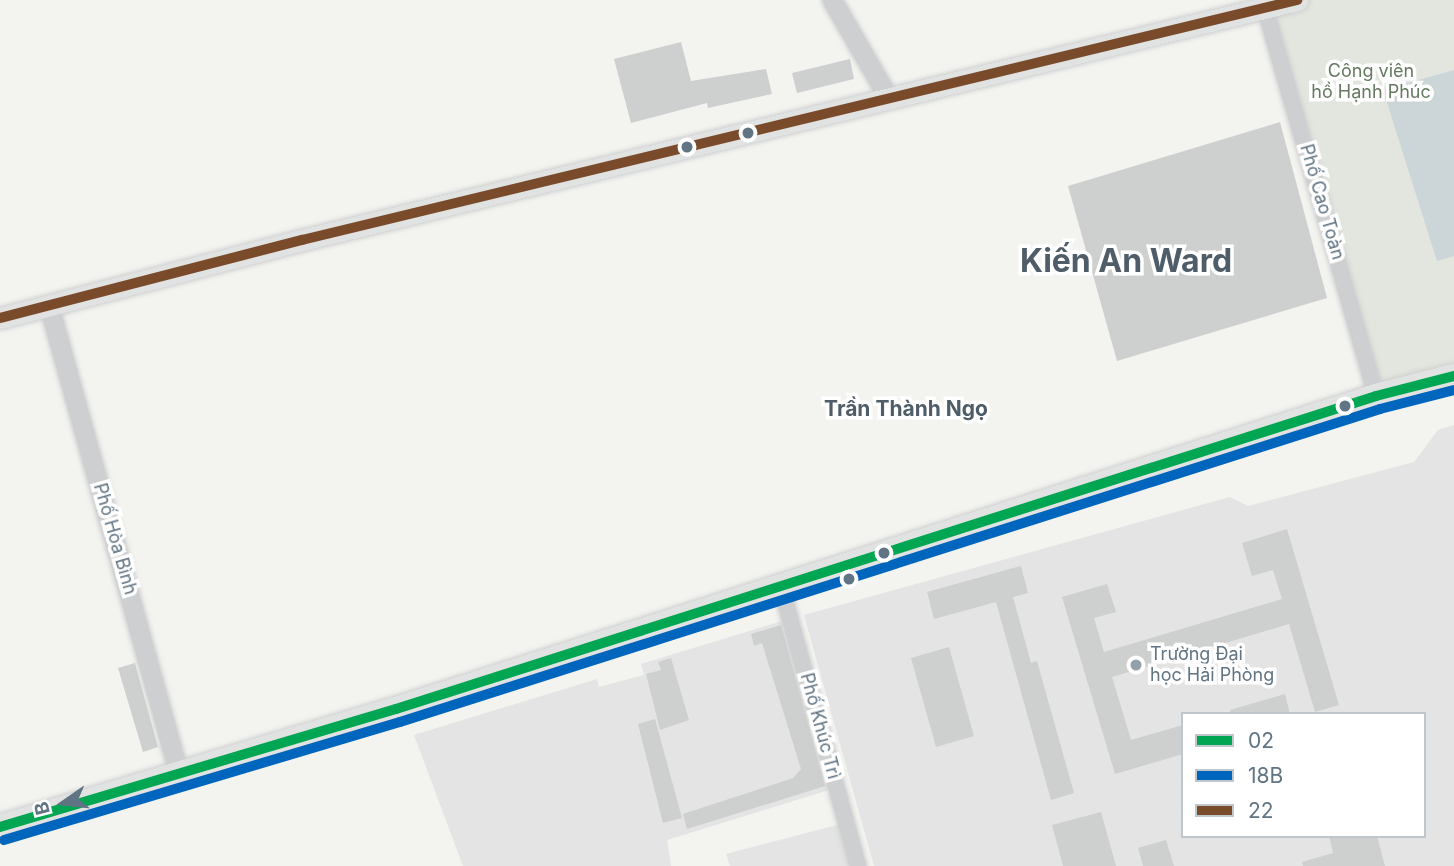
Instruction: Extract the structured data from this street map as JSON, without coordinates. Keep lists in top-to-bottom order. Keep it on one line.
{"streets":{"street":["Phố Cao Toàn","Phố Hòa Bình","Phố Khúc Trì"]},"districts":["Kiến An Ward","Trần Thành Ngọ"],"parks":["Công viên hồ Hạnh Phúc"],"places":["Trường Đại học Hải Phòng"],"lines":["transit line 22","transit line 02","transit line 18B"],"legend":["02","18B","22"],"north":"left"}
